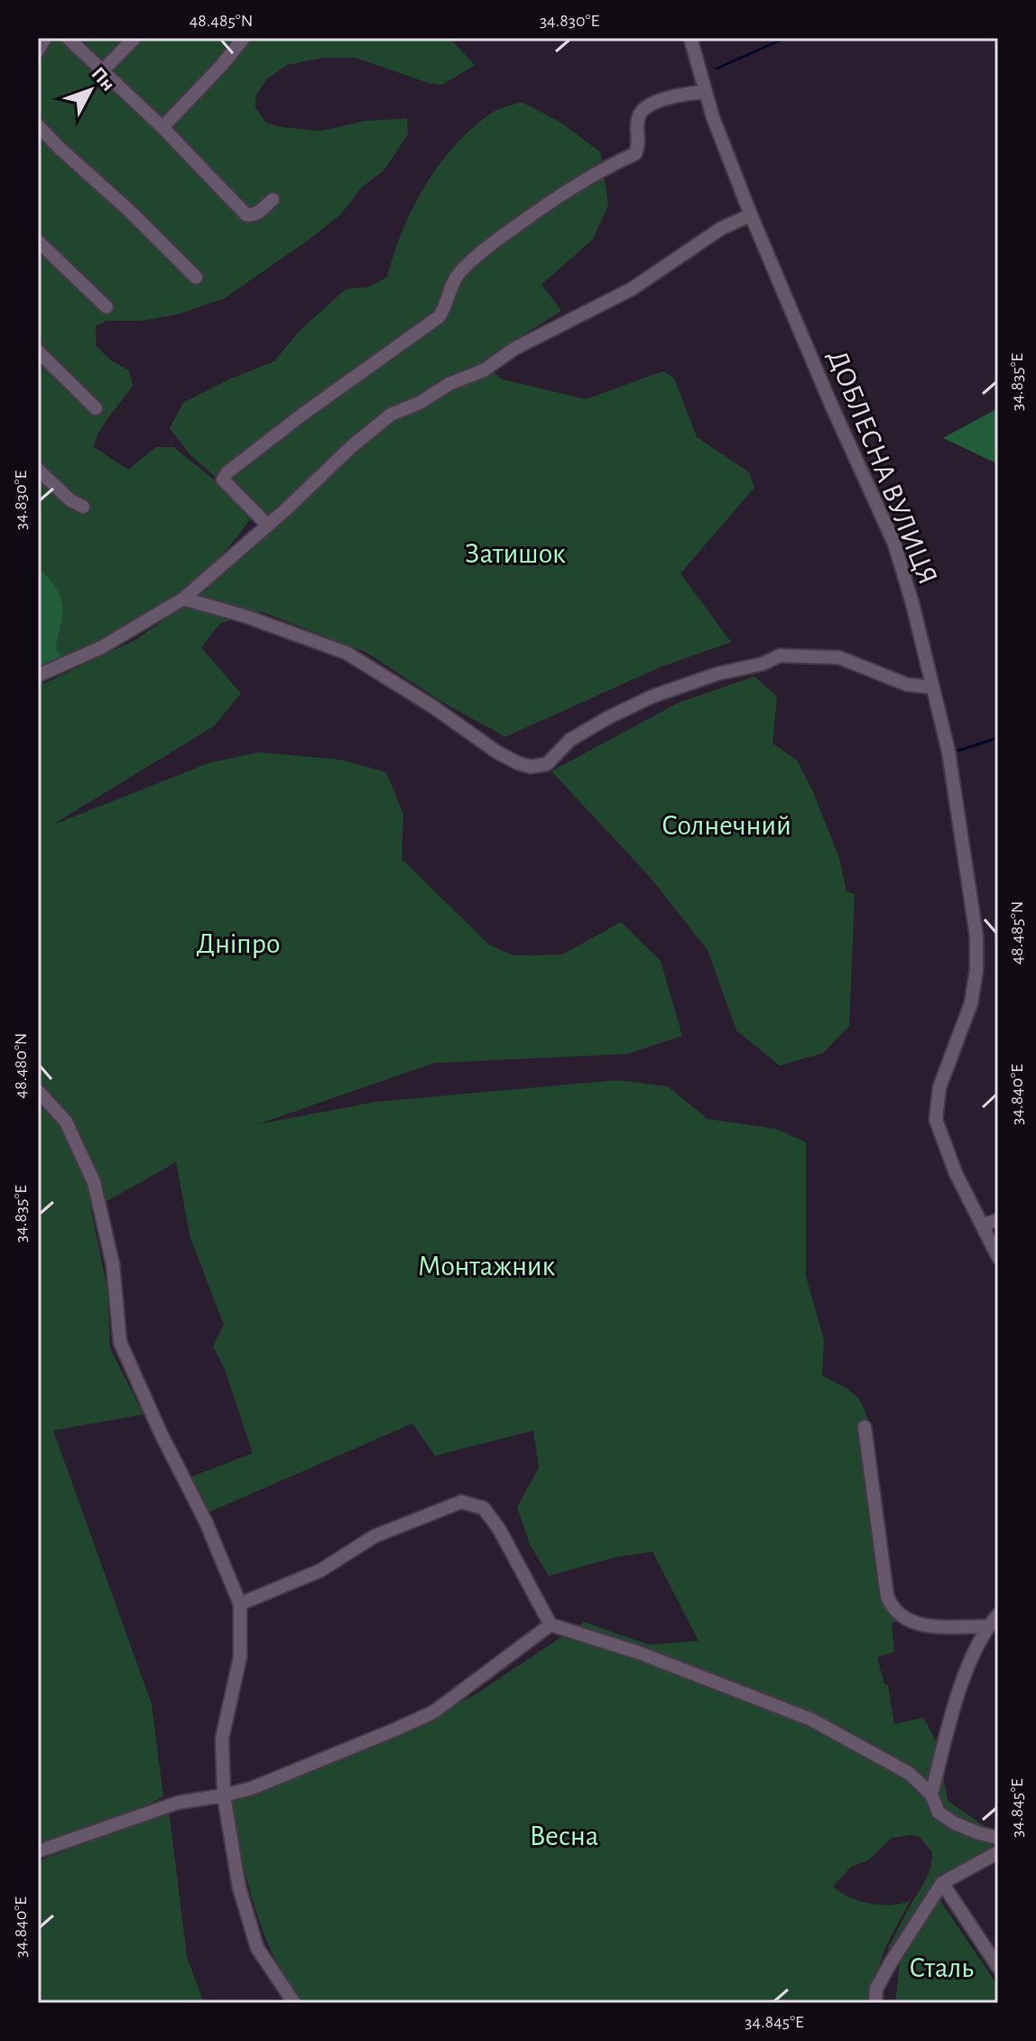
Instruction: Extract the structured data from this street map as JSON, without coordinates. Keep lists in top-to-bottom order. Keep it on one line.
{"streets":{"street":["ДОБЛЕСНА ВУЛИЦЯ"]},"parks":["Затишок","Солнечний","Дніпро","Монтажник","Весна","Сталь"],"north":"top right","coordinates":["48.485°N","34.830°E","34.835°E","48.480°N","34.840°E","34.845°E"]}
